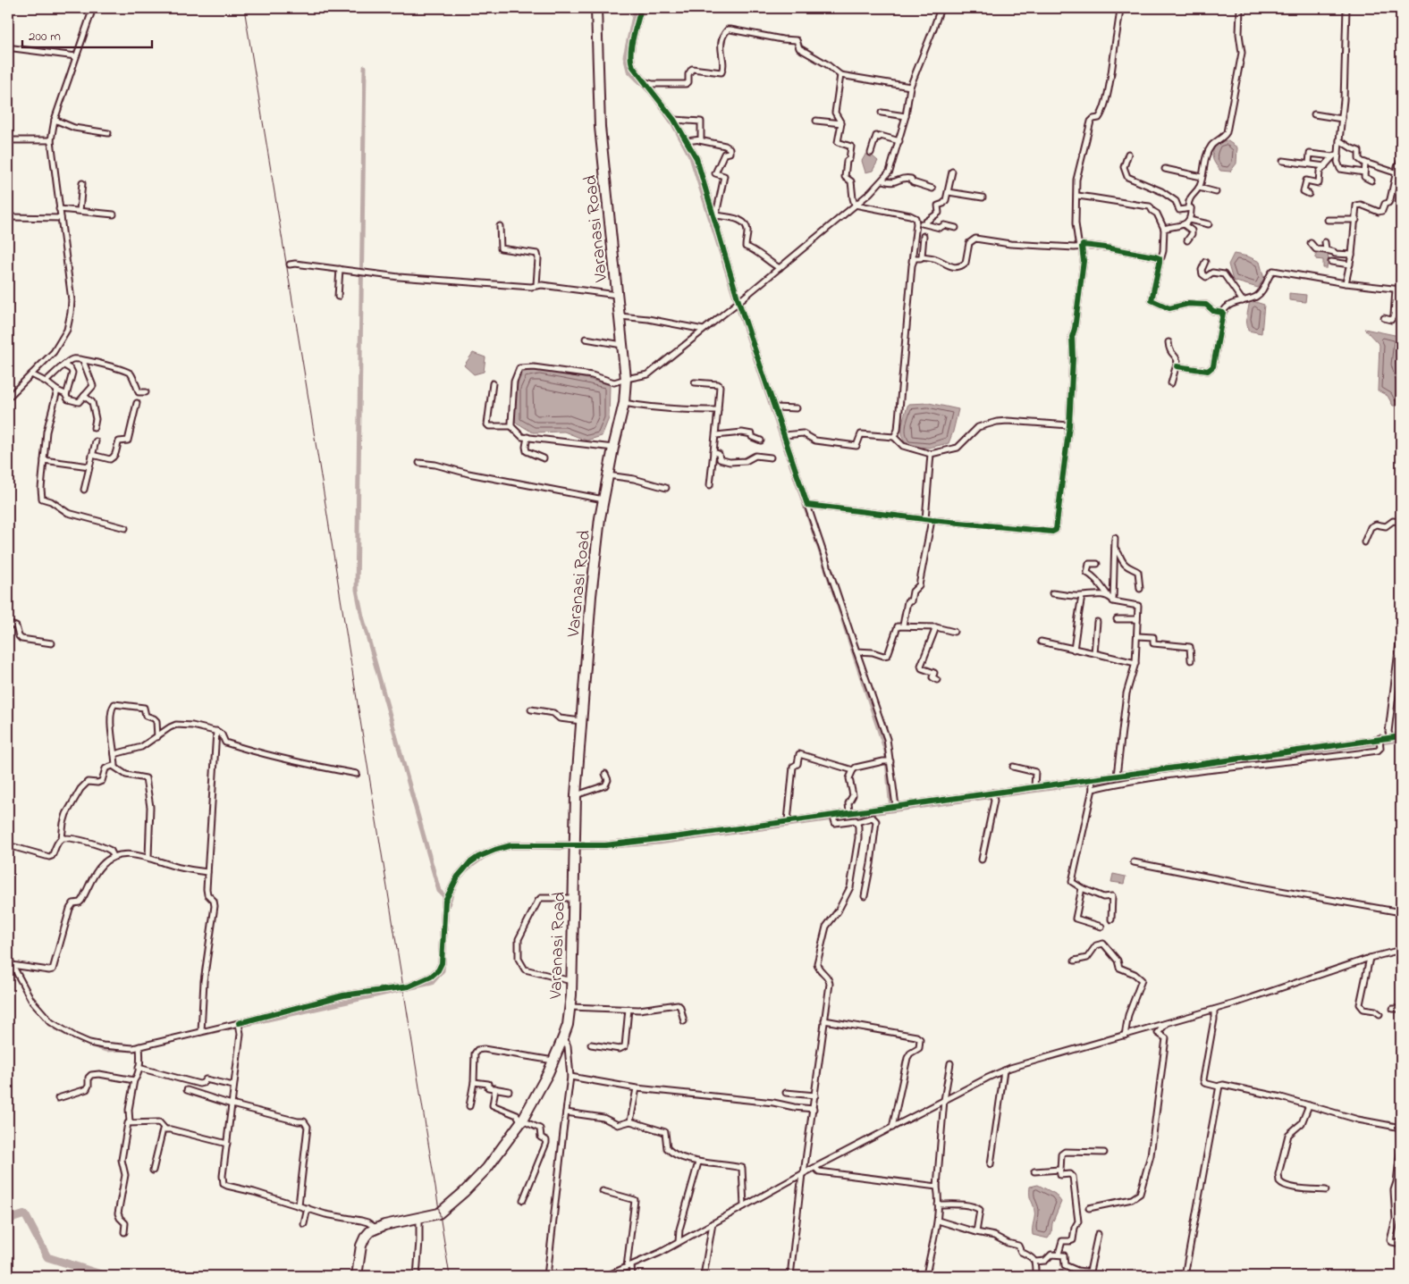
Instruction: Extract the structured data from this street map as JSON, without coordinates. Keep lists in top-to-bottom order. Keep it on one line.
{"streets":{"highway":["Varanasi Road"]},"scale_bar":"200 m"}
